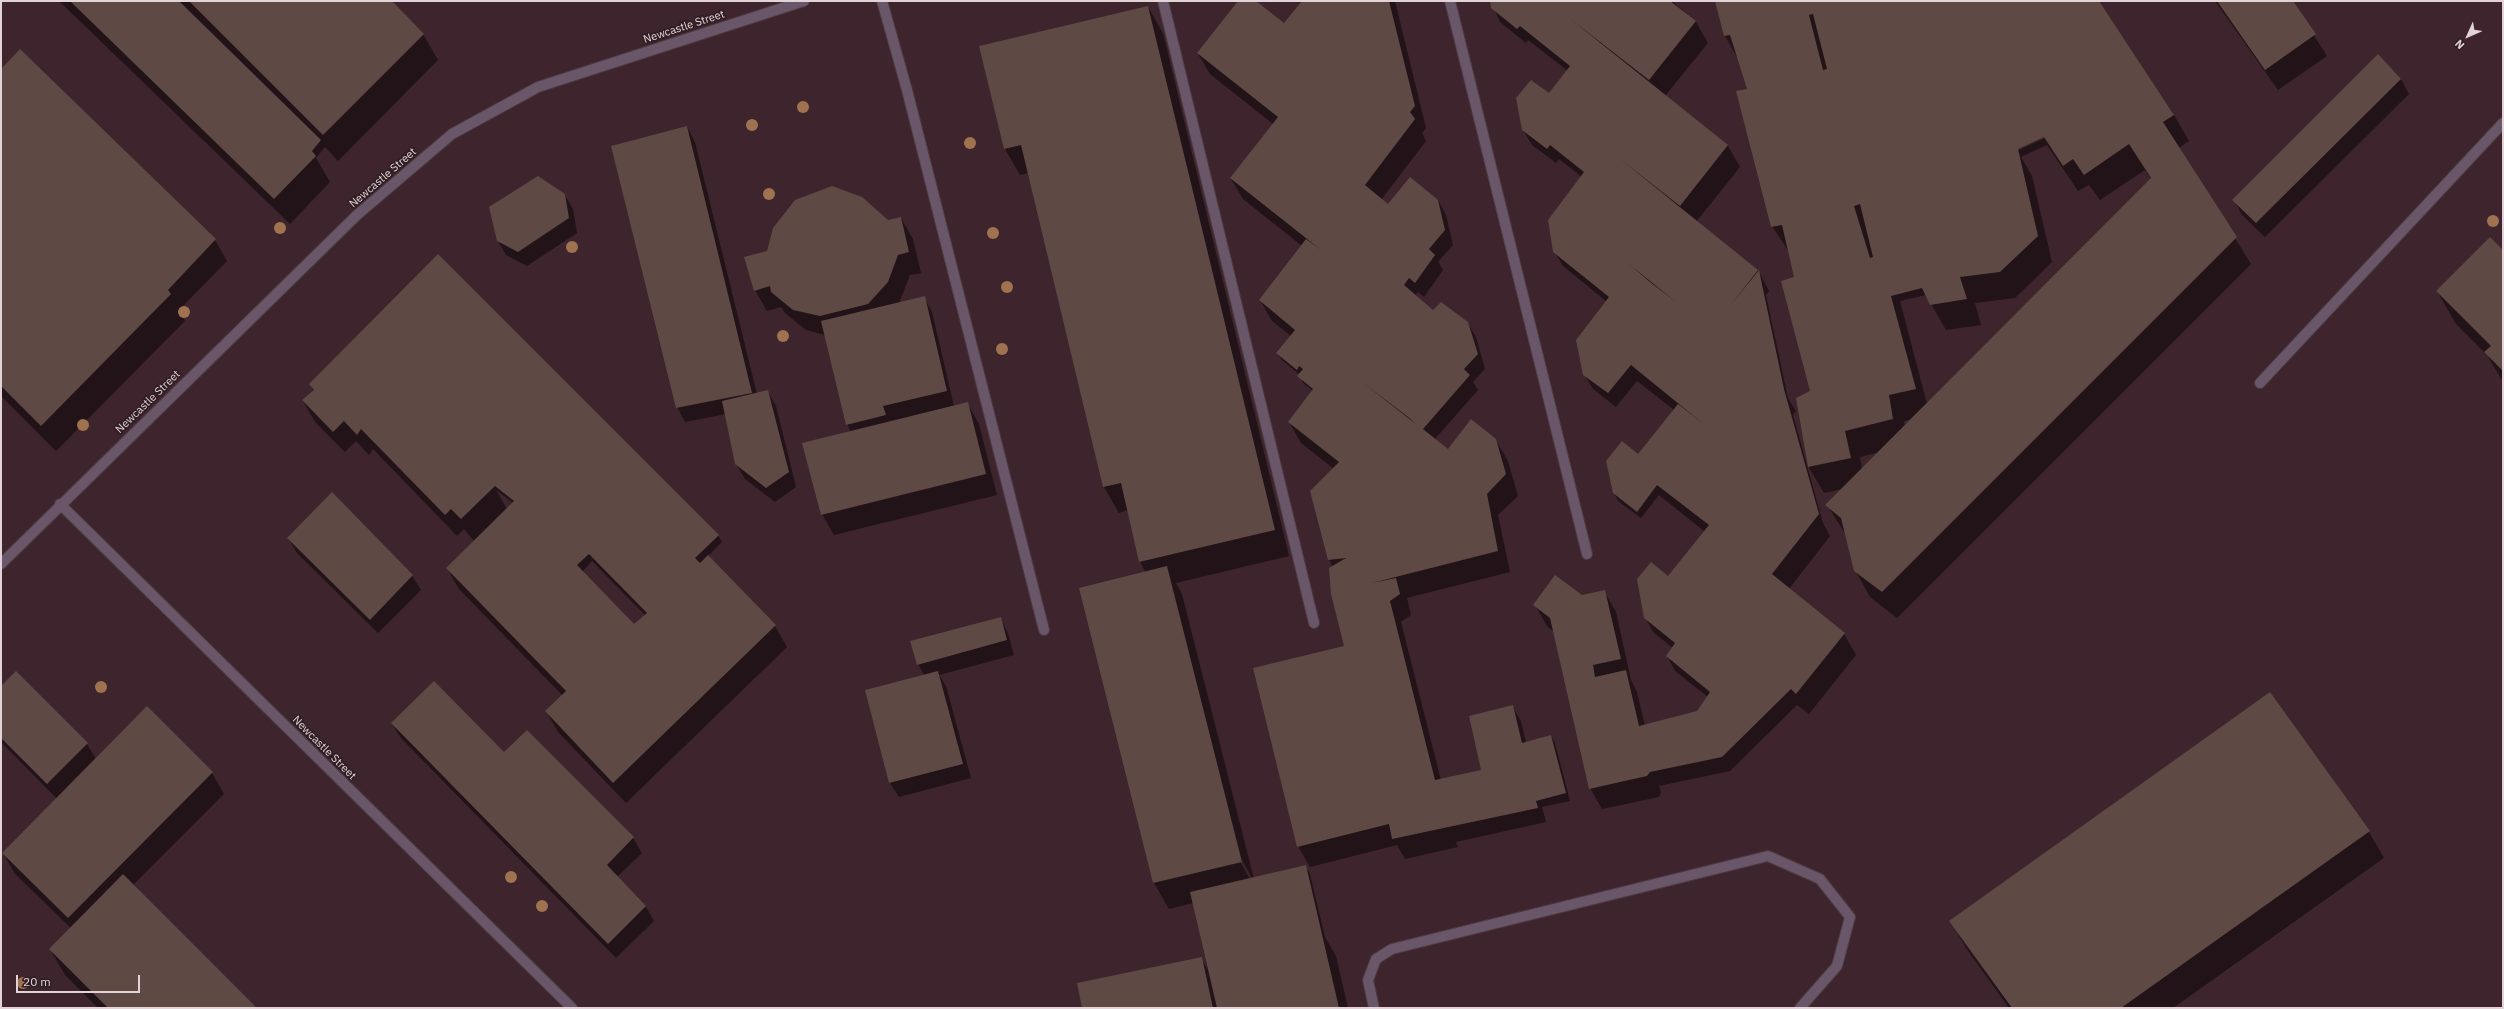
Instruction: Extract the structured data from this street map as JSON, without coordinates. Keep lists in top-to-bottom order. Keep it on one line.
{"streets":{"street":["Newcastle Street"]},"scale_bar":"20 m","north":"bottom left"}
